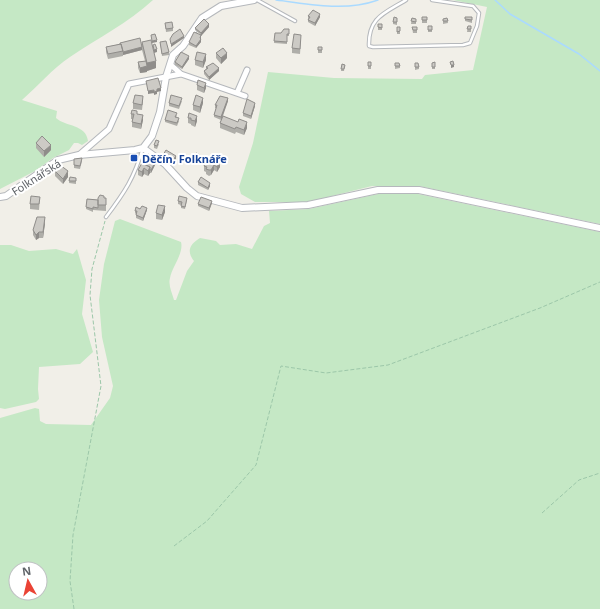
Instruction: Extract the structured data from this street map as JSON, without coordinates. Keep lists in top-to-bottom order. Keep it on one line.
{"streets":{"street":["Folknářská"]},"places":{"transit":["Děčín, Folknáře"]},"north":"top"}
